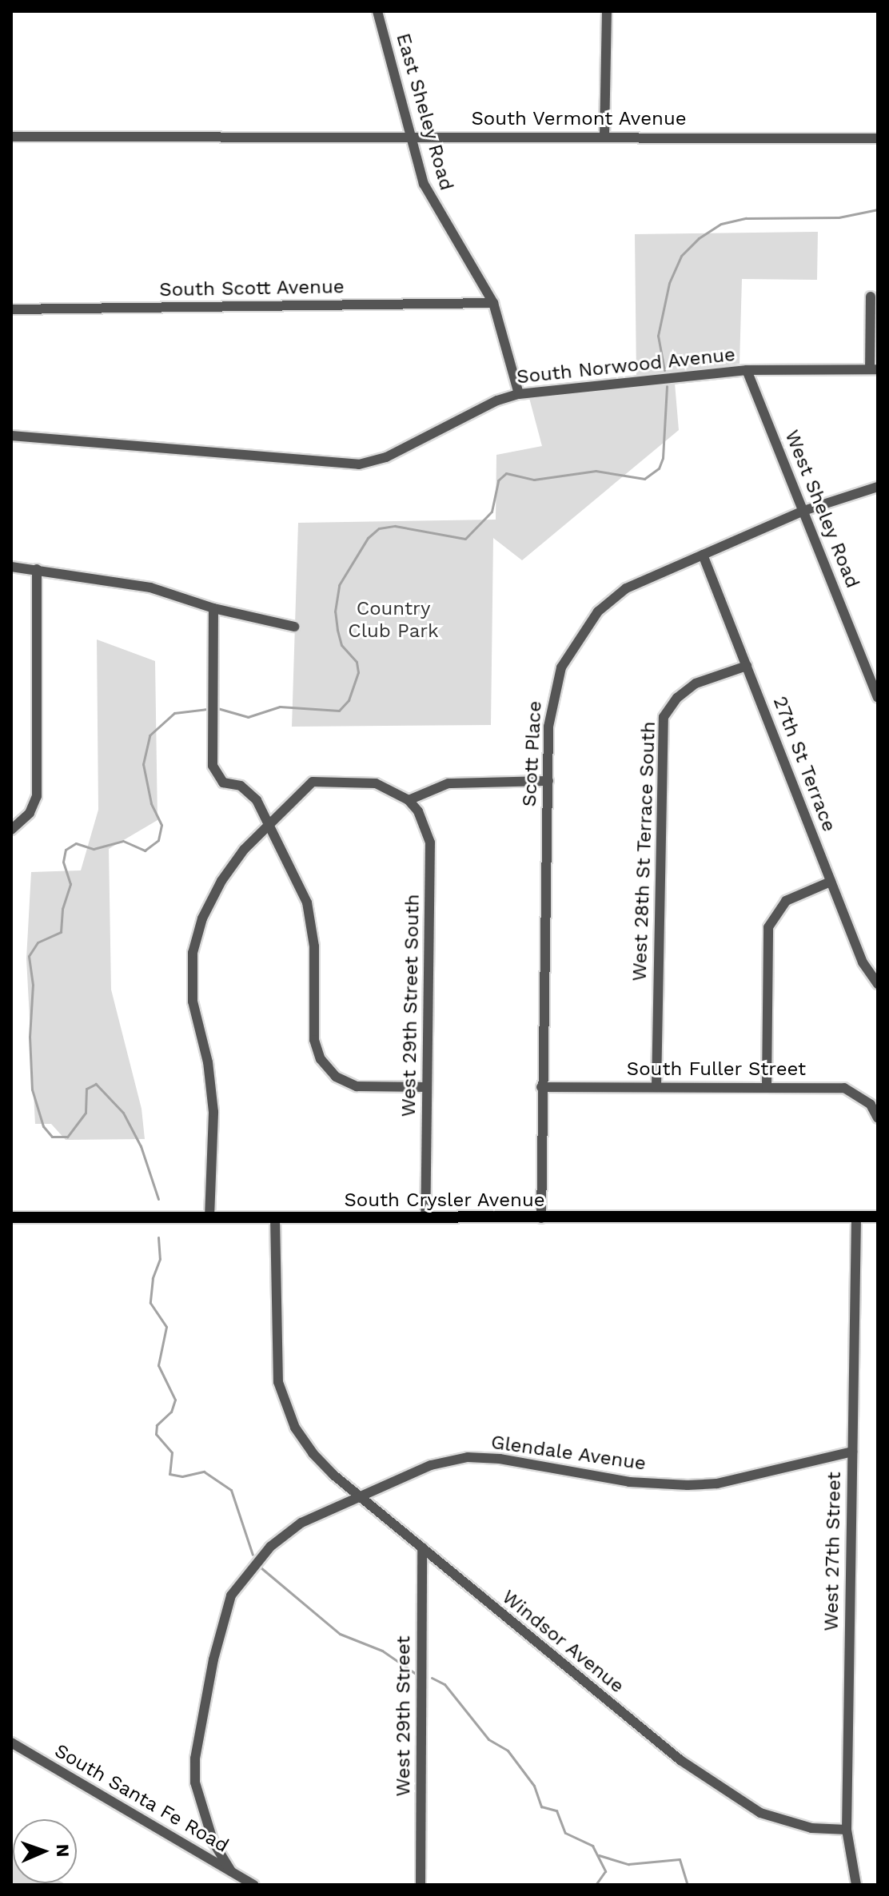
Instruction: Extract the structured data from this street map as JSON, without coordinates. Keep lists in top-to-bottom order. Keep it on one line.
{"streets":{"main road":["South Crysler Avenue"],"street":["East Sheley Road","South Vermont Avenue","South Scott Avenue","South Norwood Avenue","West Sheley Road","Scott Place","27th St Terrace","West 28th St Terrace South","West 29th Street South","South Fuller Street","Glendale Avenue","West 27th Street","Windsor Avenue","West 29th Street","South Santa Fe Road"]},"crossings":[["East Sheley Road","South Vermont Avenue"],["East Sheley Road","South Scott Avenue"],["East Sheley Road","South Norwood Avenue"],["South Norwood Avenue","West Sheley Road"],["West Sheley Road","Scott Place"],["Scott Place","27th St Terrace"],["Scott Place","South Fuller Street"],["Scott Place","South Crysler Avenue"],["27th St Terrace","West 28th St Terrace South"],["West 28th St Terrace South","South Fuller Street"],["West 29th Street South","South Crysler Avenue"],["South Crysler Avenue","West 27th Street"],["South Crysler Avenue","Windsor Avenue"],["Glendale Avenue","West 27th Street"],["Glendale Avenue","Windsor Avenue"],["Glendale Avenue","South Santa Fe Road"],["West 27th Street","Windsor Avenue"],["Windsor Avenue","West 29th Street"]],"parks":["Country Club Park"],"north":"right"}
